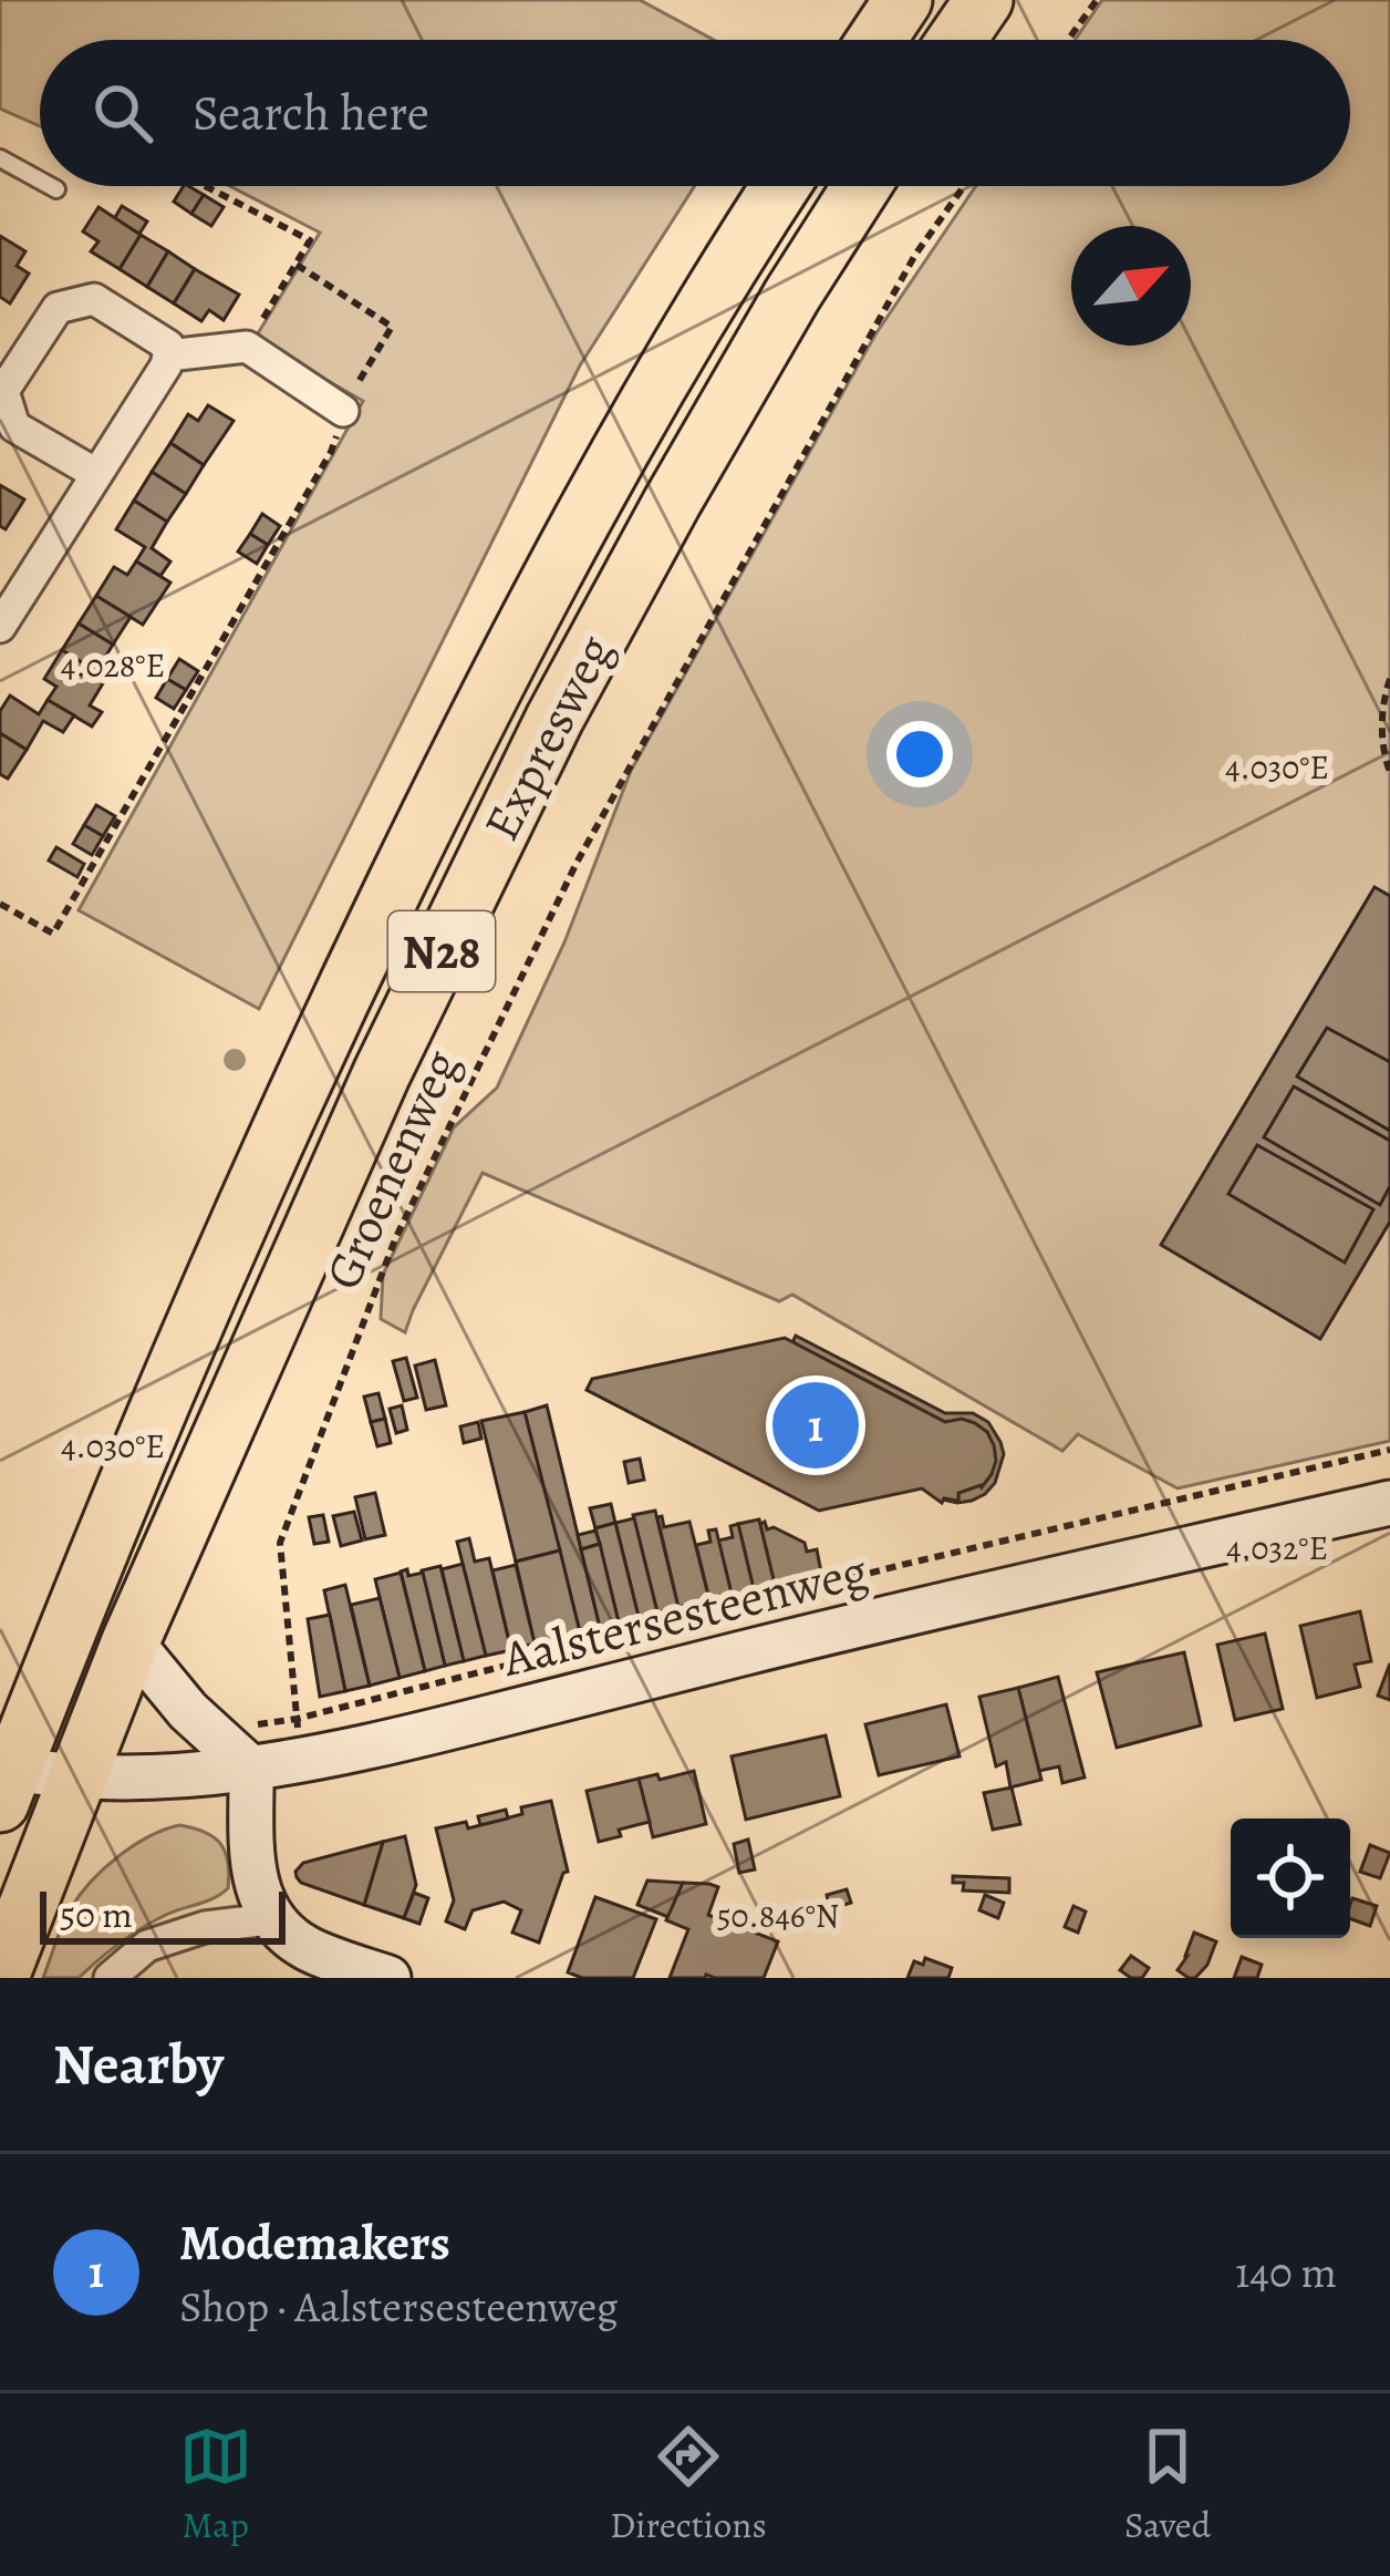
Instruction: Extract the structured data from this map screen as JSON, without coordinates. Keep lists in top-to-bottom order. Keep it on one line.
{"streets":{"highway":["Expresweg","N28"],"main road":["Aalstersesteenweg"],"path":["Groenenweg"]},"crossings":[["Expresweg","N28"],["Expresweg","Aalstersesteenweg"],["N28","Aalstersesteenweg"],["Groenenweg","Aalstersesteenweg"]],"scale_bar":"50 m","north":"top right","page":{"search":"Search here","pins":"1","scale":"50 m","heading":"Nearby","list":[{"mark":"1","name":"Modemakers","note":"Shop · Aalstersesteenweg","value":"140 m"}],"nav":["Map","Directions","Saved"]},"coordinates":["4.028°E","4.030°E","4.032°E","50.846°N"]}
